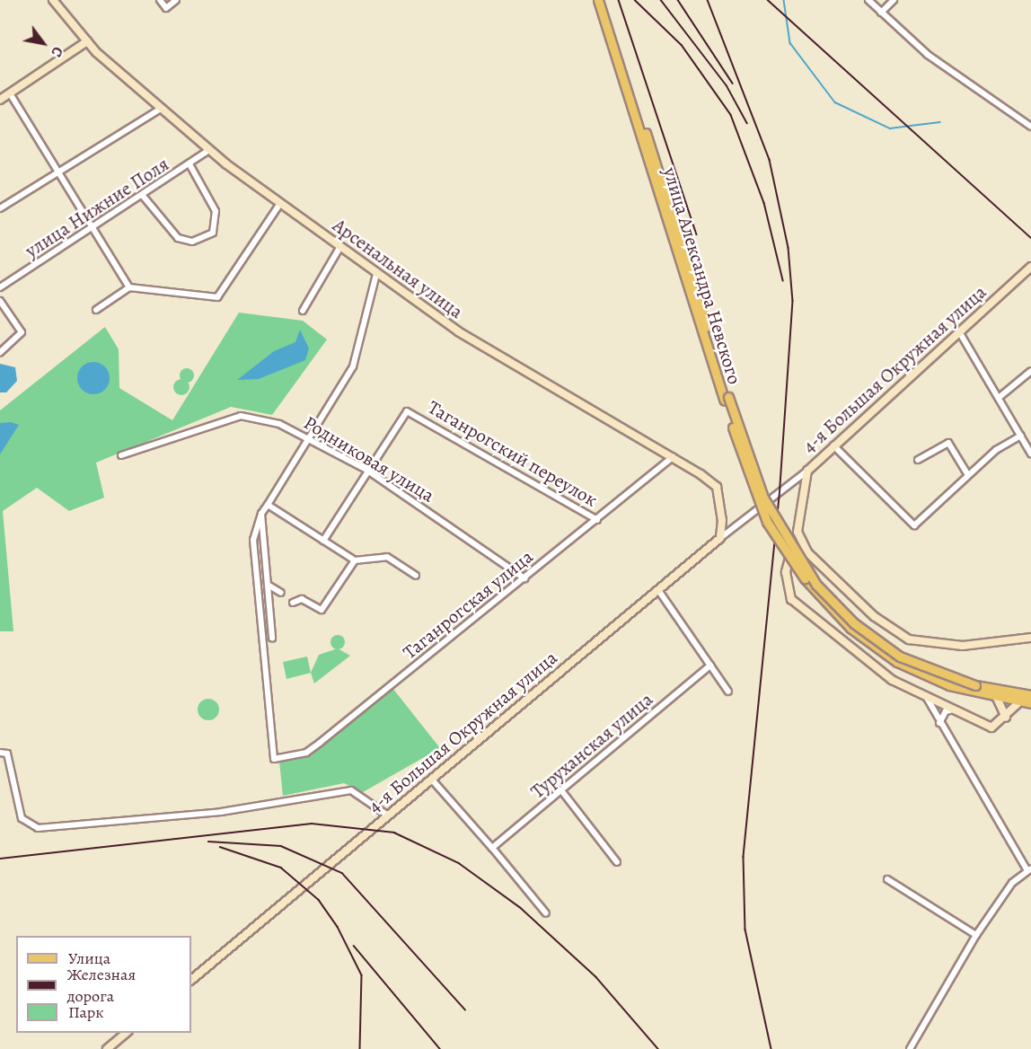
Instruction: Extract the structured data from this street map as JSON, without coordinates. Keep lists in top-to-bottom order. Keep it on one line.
{"streets":{"main road":["улица Александра Невского"],"street":["улица Нижние Поля","Арсенальная улица","4-я Большая Окружная улица","Таганрогский переулок","Родниковая улица","Таганрогская улица","Туруханская улица"]},"crossings":[["улица Нижние Поля","Арсенальная улица"],["Арсенальная улица","4-я Большая Окружная улица"],["Арсенальная улица","Таганрогская улица"],["Таганрогский переулок","Родниковая улица"],["Таганрогский переулок","Таганрогская улица"],["Родниковая улица","Таганрогская улица"]],"legend":["Улица","Железная дорога","Парк"],"north":"bottom right"}
